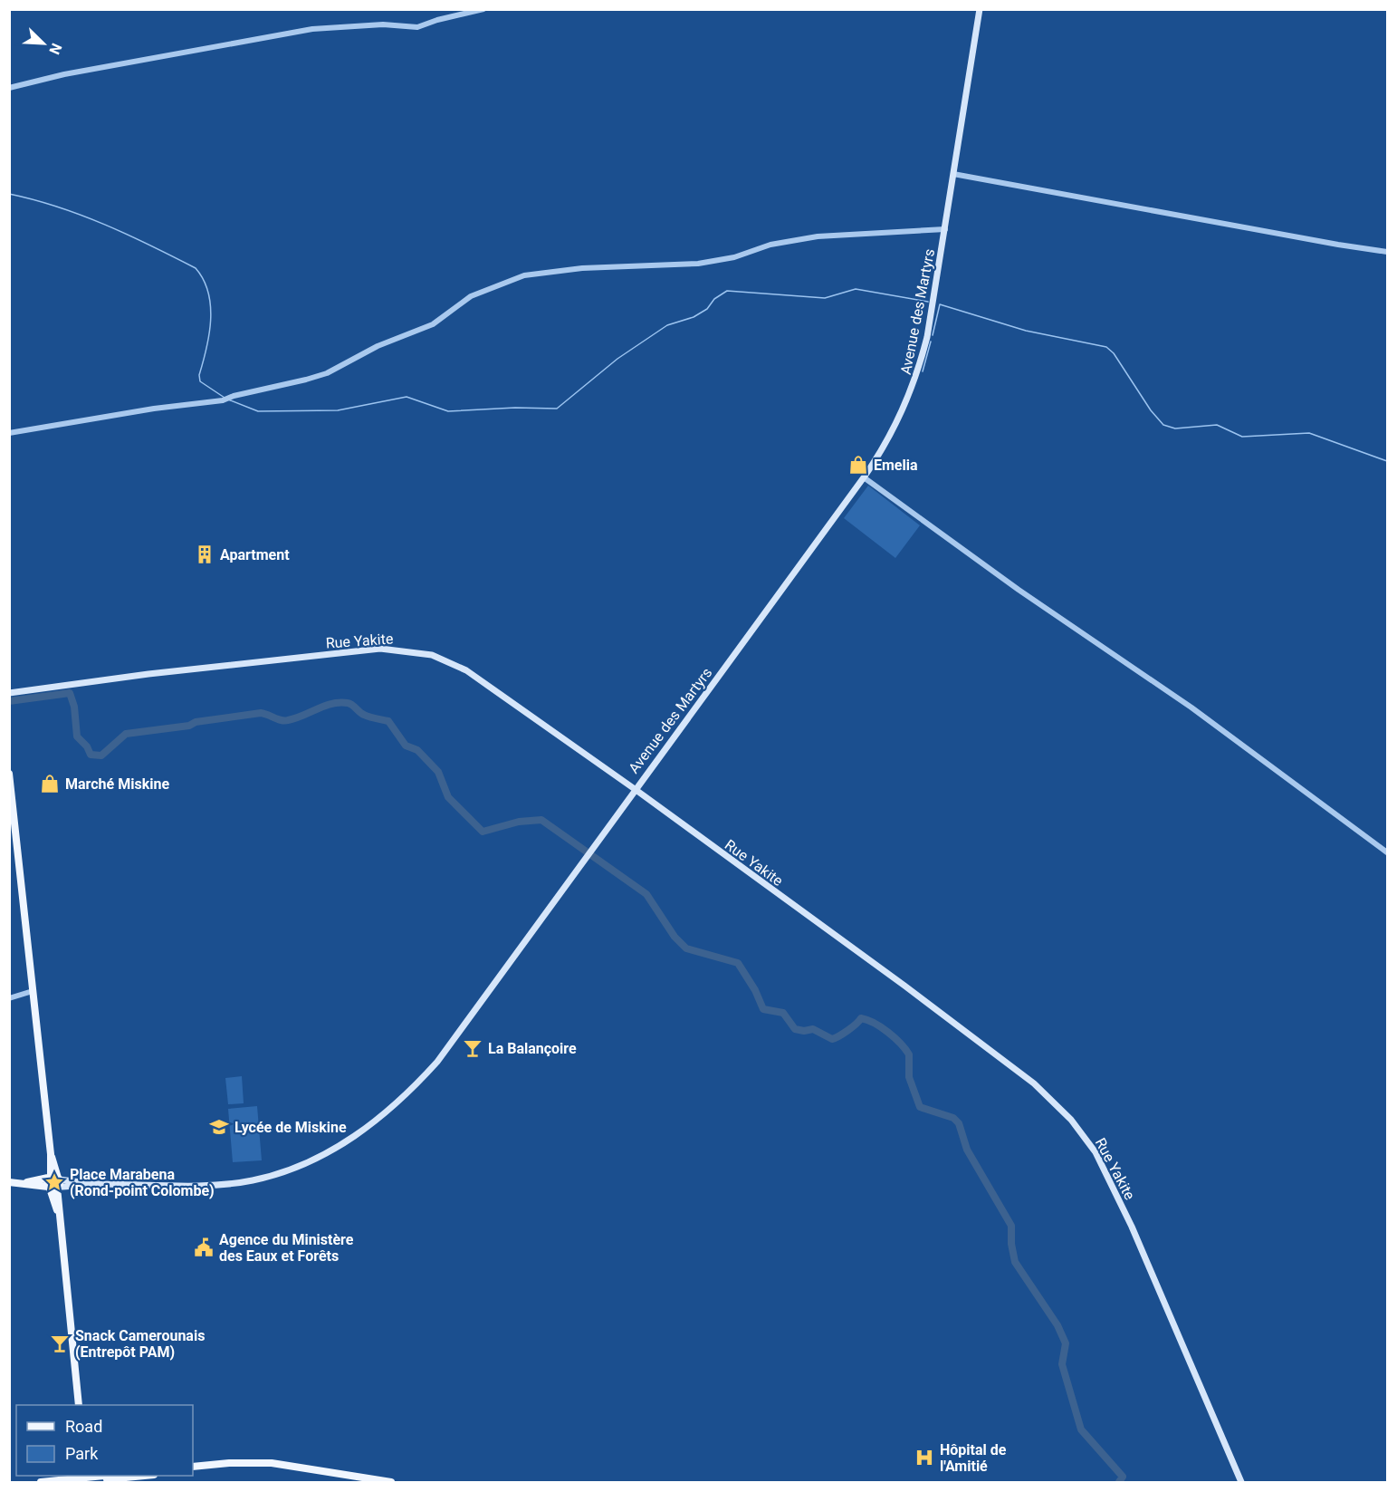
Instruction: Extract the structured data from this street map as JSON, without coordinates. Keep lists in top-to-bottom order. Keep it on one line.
{"streets":{"main road":["Avenue des Martyrs","Rue Yakite"]},"crossings":[["Avenue des Martyrs","Rue Yakite"]],"places":{"shop":["Emelia","Marché Miskine"],"building":["Apartment"],"bar":["La Balançoire","Snack Camerounais (Entrepôt PAM)"],"school or university":["Lycée de Miskine"],"place":["Place Marabena (Rond-point Colombe)"],"public building":["Agence du Ministère des Eaux et Forêts"],"hospital":["Hôpital de l'Amitié"]},"legend":["Road","Park"],"north":"bottom right"}
